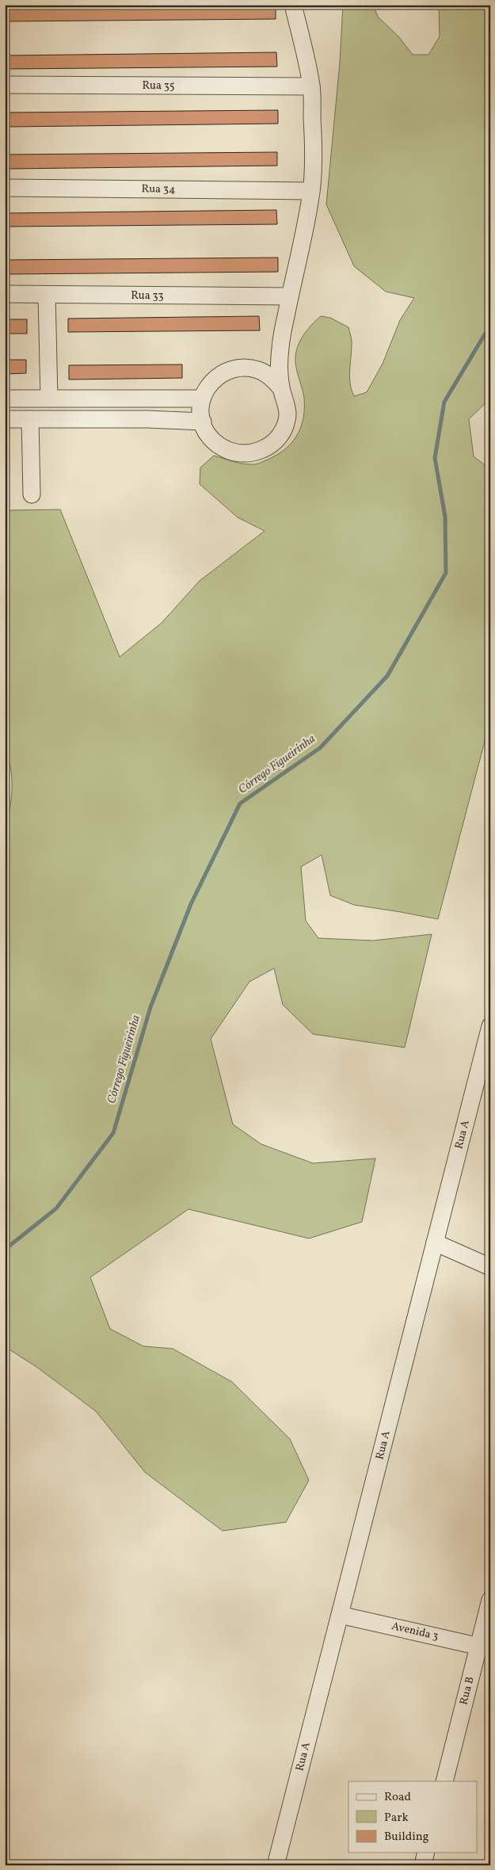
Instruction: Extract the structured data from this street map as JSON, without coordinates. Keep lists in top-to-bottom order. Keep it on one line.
{"streets":{"street":["Rua 35","Rua 34","Rua 33","Rua A","Avenida 3","Rua B"]},"crossings":[["Rua A","Avenida 3"],["Avenida 3","Rua B"]],"water":["Córrego Figueirinha"],"legend":["Road","Park","Building"]}
